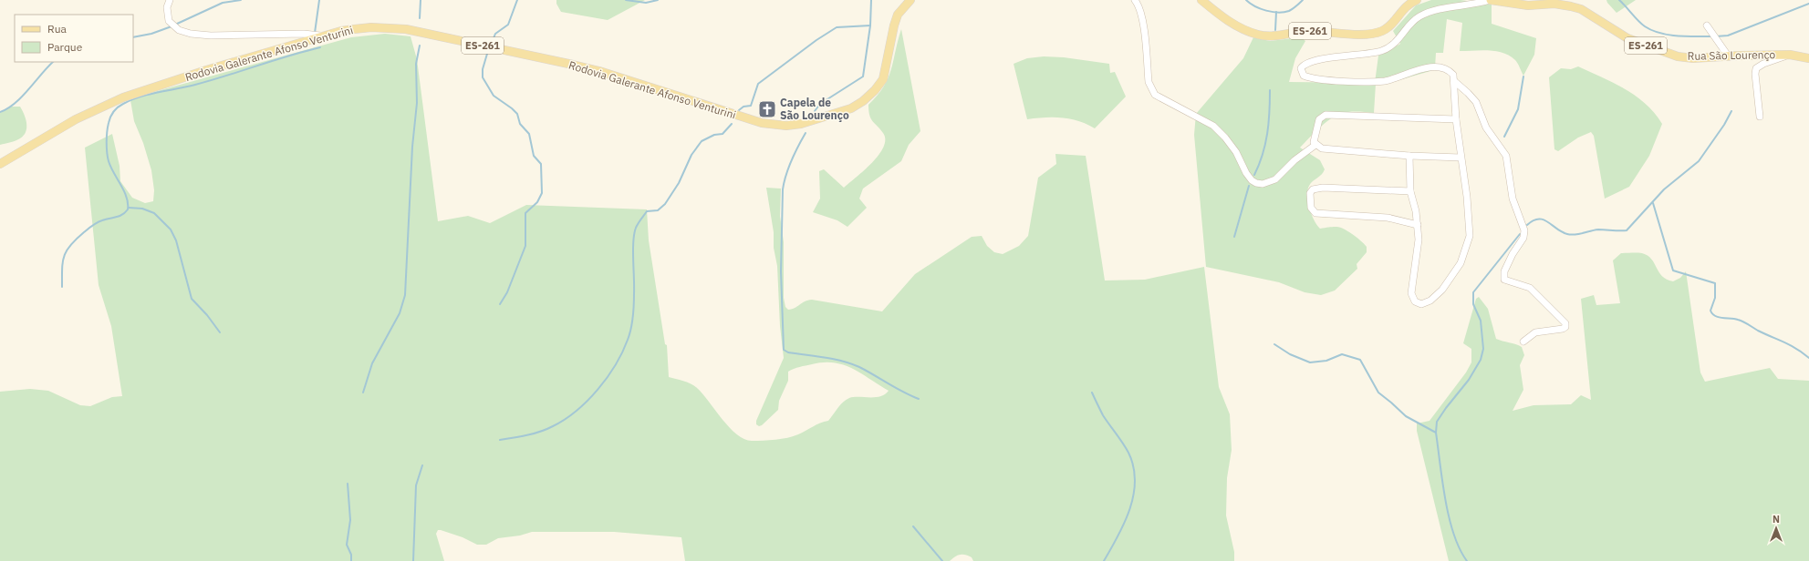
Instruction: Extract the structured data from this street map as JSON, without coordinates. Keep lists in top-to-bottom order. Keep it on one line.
{"streets":{"main road":["ES-261","Rodovia Galerante Afonso Venturini","Rua São Lourenço"]},"places":{"church":["Capela de São Lourenço"]},"legend":["Rua","Parque"],"north":"top"}
